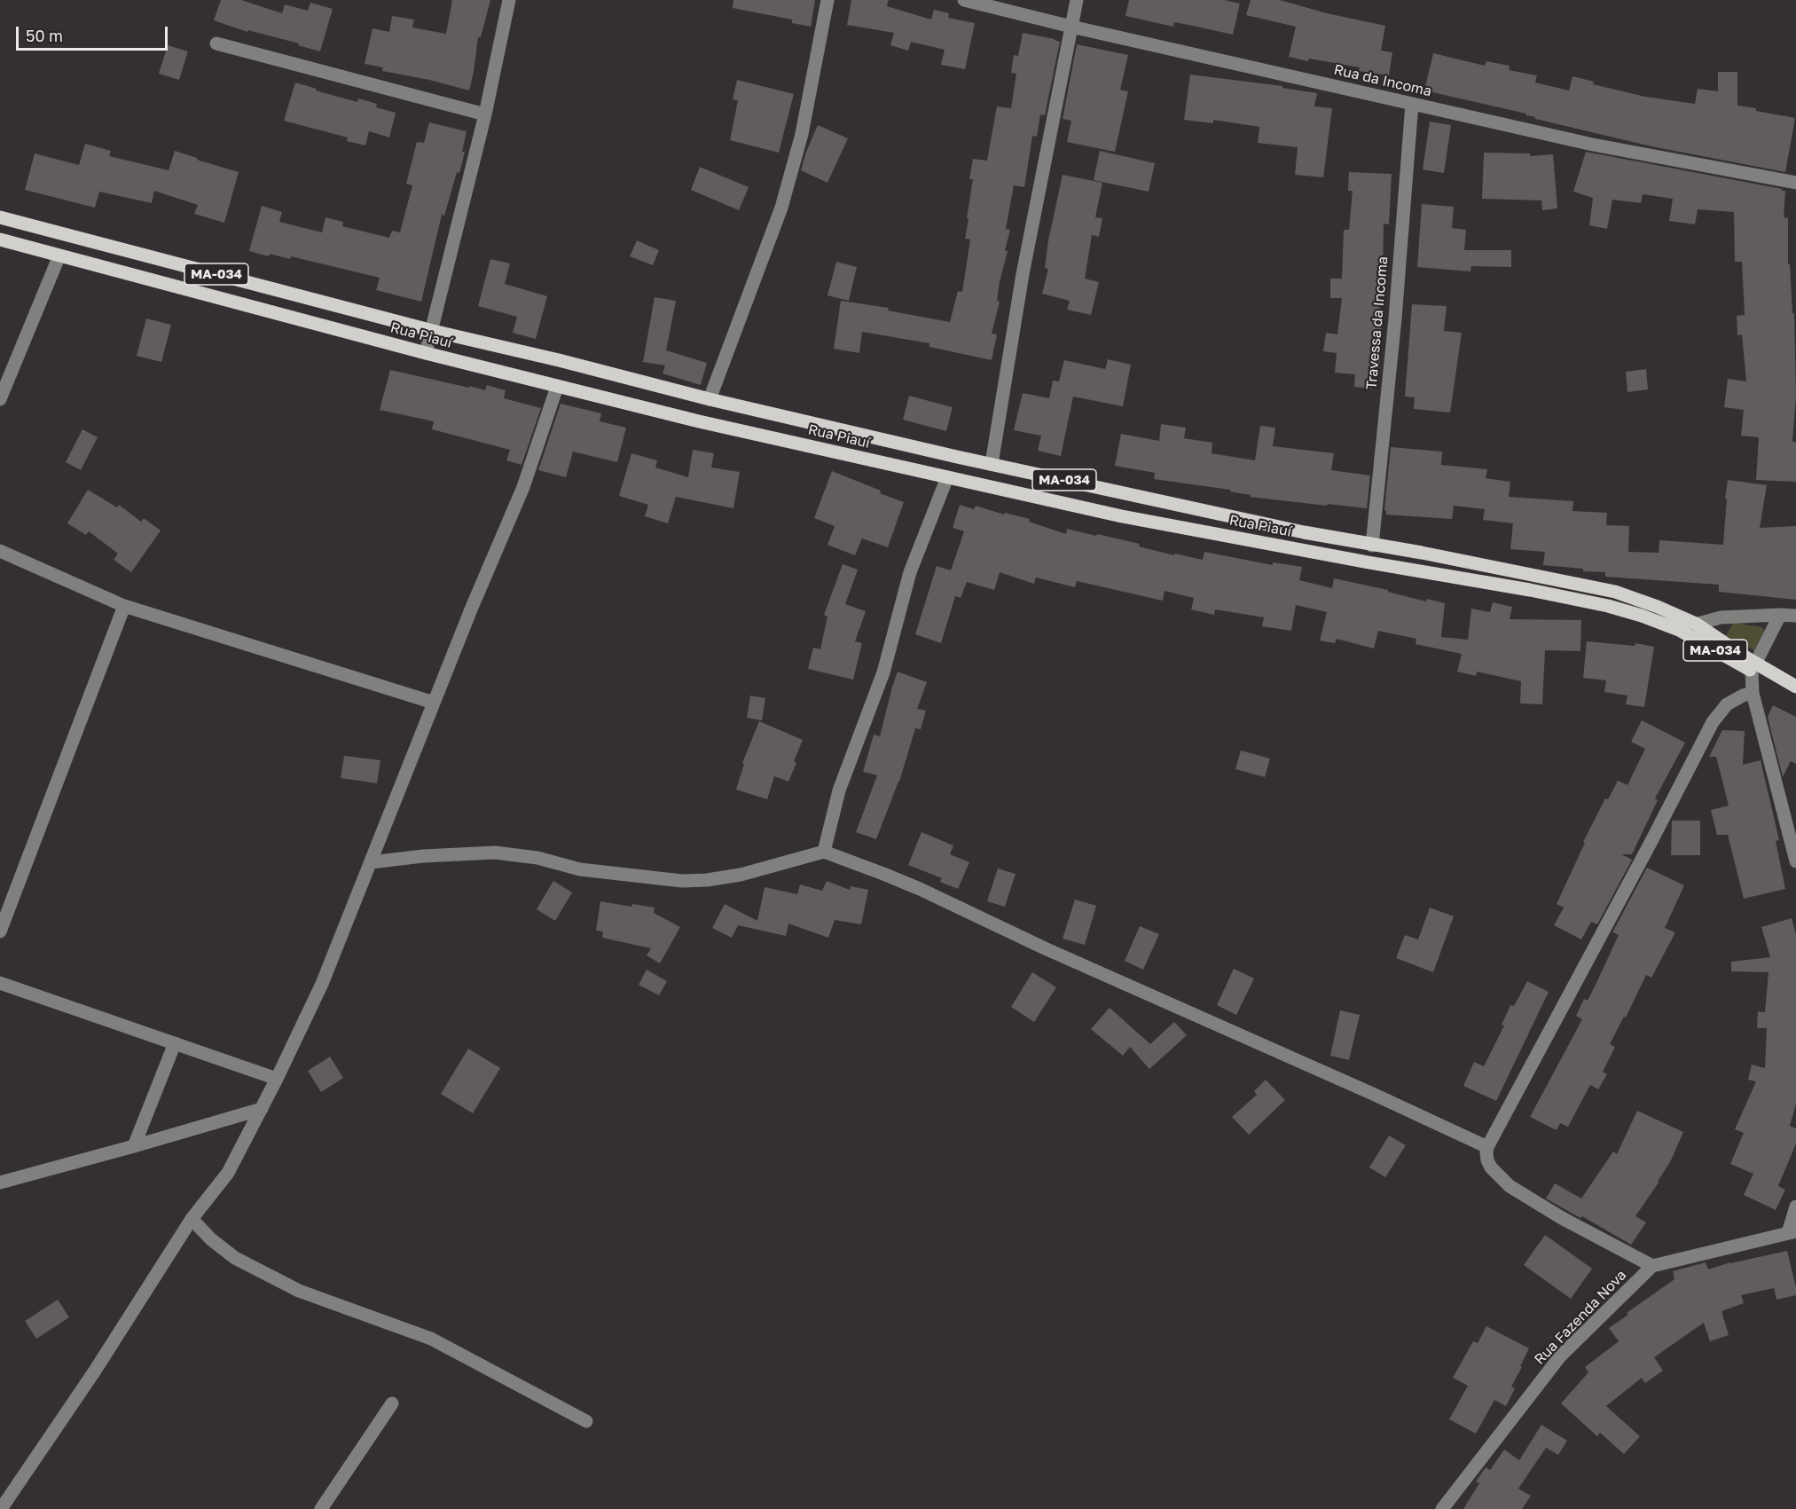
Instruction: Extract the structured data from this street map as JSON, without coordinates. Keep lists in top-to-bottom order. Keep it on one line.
{"streets":{"main road":["MA-034","Rua Piauí"],"street":["Rua da Incoma","Travessa da Incoma","Rua Fazenda Nova"]},"crossings":[["Rua da Incoma","Travessa da Incoma"],["MA-034","Rua Piauí"],["Travessa da Incoma","Rua Piauí"]],"scale_bar":"50 m"}
